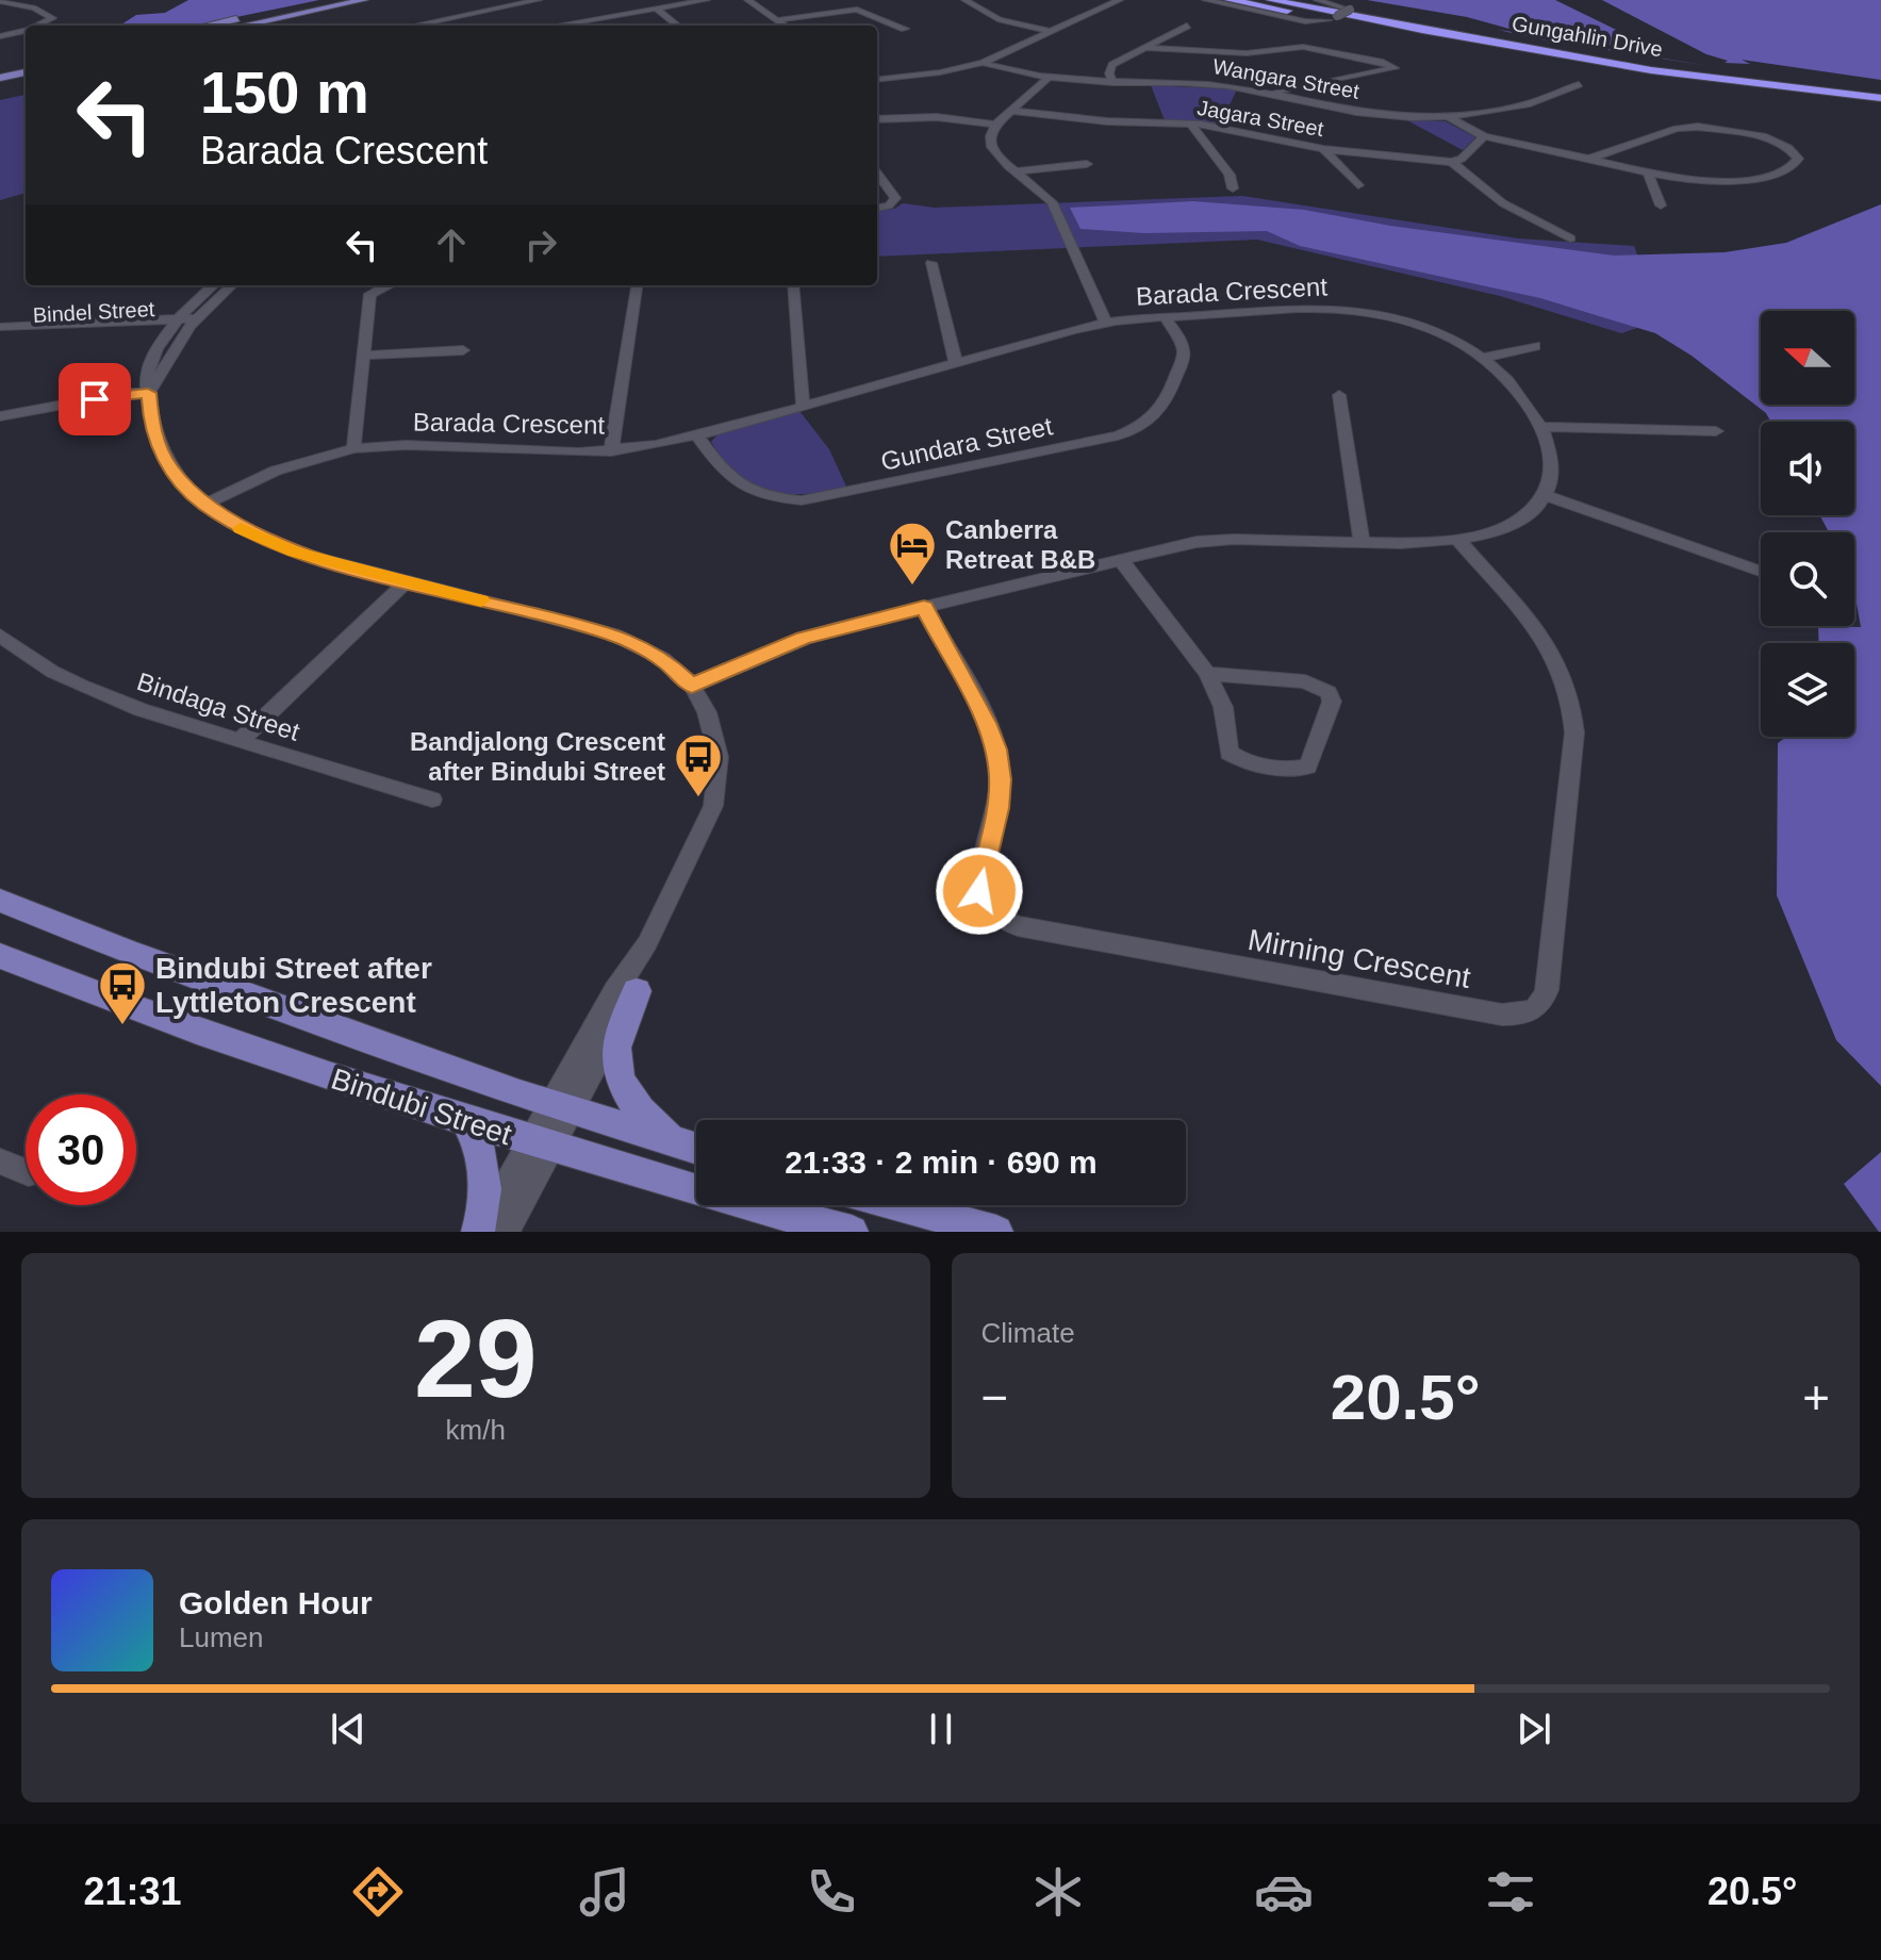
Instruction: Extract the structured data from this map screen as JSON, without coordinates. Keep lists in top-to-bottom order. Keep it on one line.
{"streets":{"highway":["Gungahlin Drive"],"main road":["Bindubi Street"],"street":["Wangara Street","Jagara Street","Barada Crescent","Bindel Street","Gundara Street","Bindaga Street","Mirning Crescent"]},"crossings":[["Barada Crescent","Gundara Street"]],"places":{"hotel":["Canberra Retreat B&B"],"bus stop":["Bandjalong Crescent after Bindubi Street","Bindubi Street after Lyttleton Crescent"]},"north":"left","page":{"turn":["150 m","Barada Crescent"],"limit":"30","trip":"21:33 · 2 min · 690 m","tile":[["29","km/h"],"Climate"],"heat":["−","20.5°","+"],"song":["Golden Hour","Lumen"],"tabs":["21:31","20.5°"]}}
